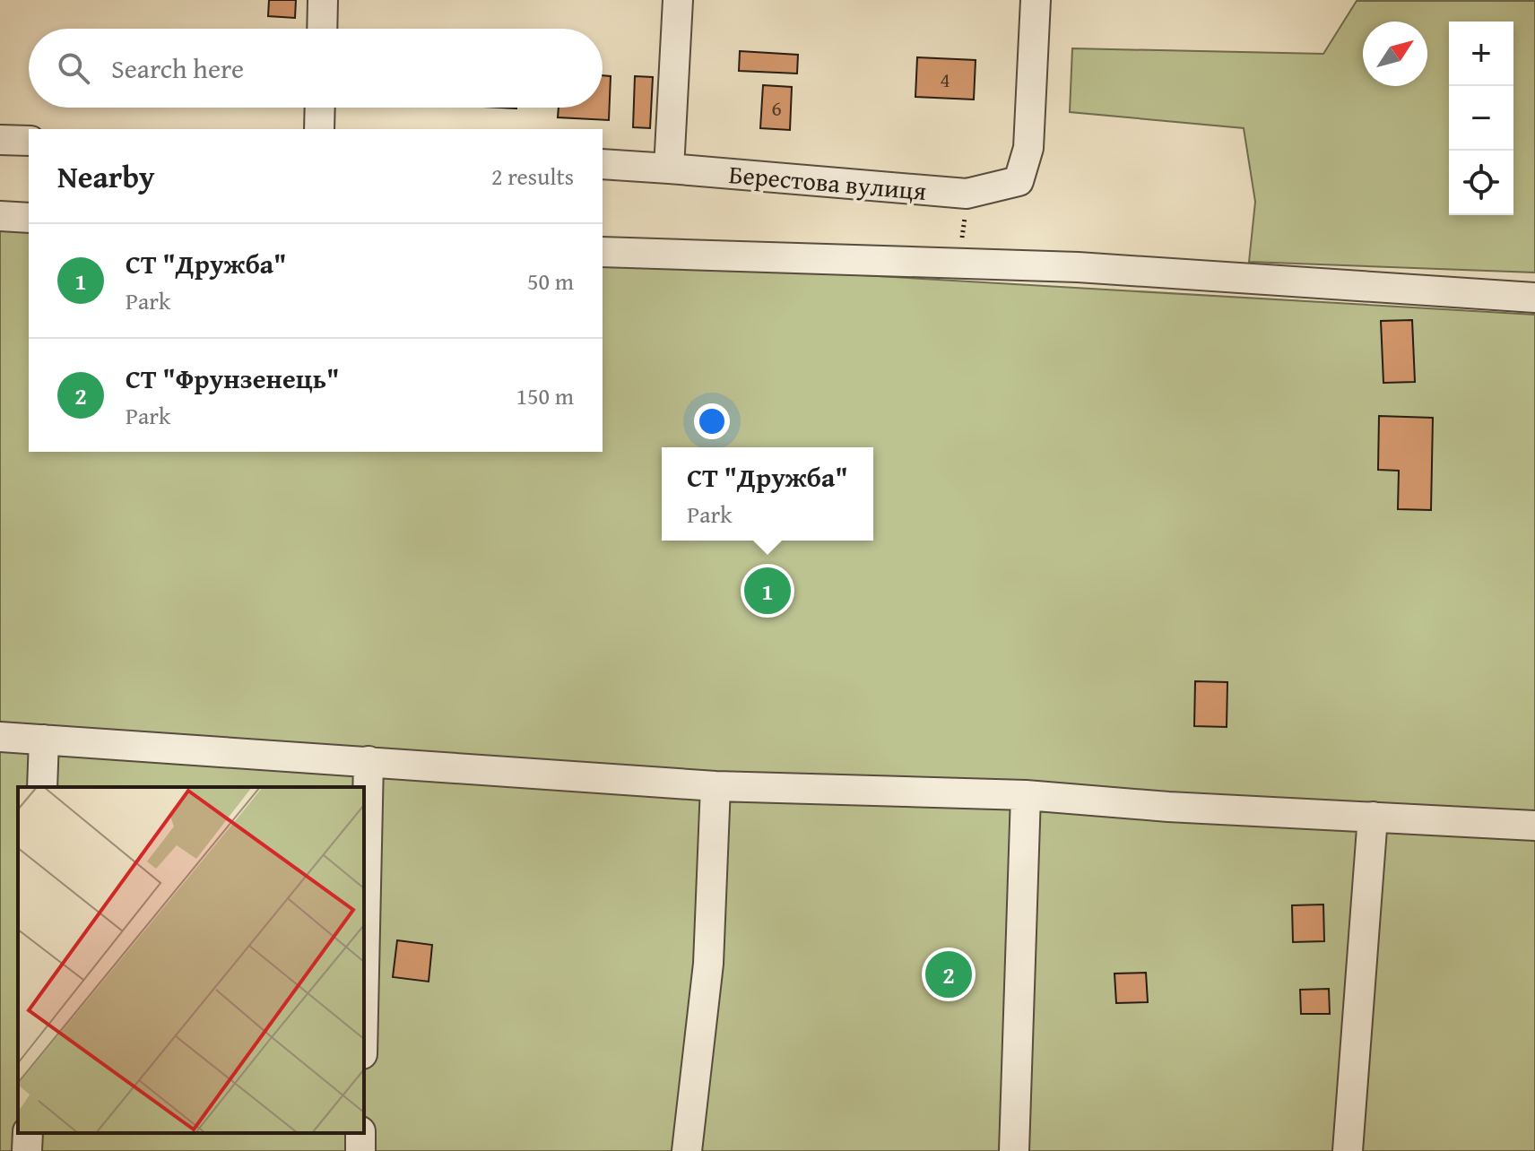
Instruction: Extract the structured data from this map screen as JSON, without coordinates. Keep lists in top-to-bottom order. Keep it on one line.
{"streets":{"street":["Берестова вулиця"]},"house_numbers":["4","6"],"north":"top right","page":{"map_buttons":["+","−"],"search":"Search here","heading":["Nearby","2 results"],"list":[{"mark":"1","name":"СТ \"Дружба\"","note":"Park","value":"50 m"},{"mark":"2","name":"СТ \"Фрунзенець\"","note":"Park","value":"150 m"}],"popup":["СТ \"Дружба\"","Park"],"pins":["1","2"]}}
